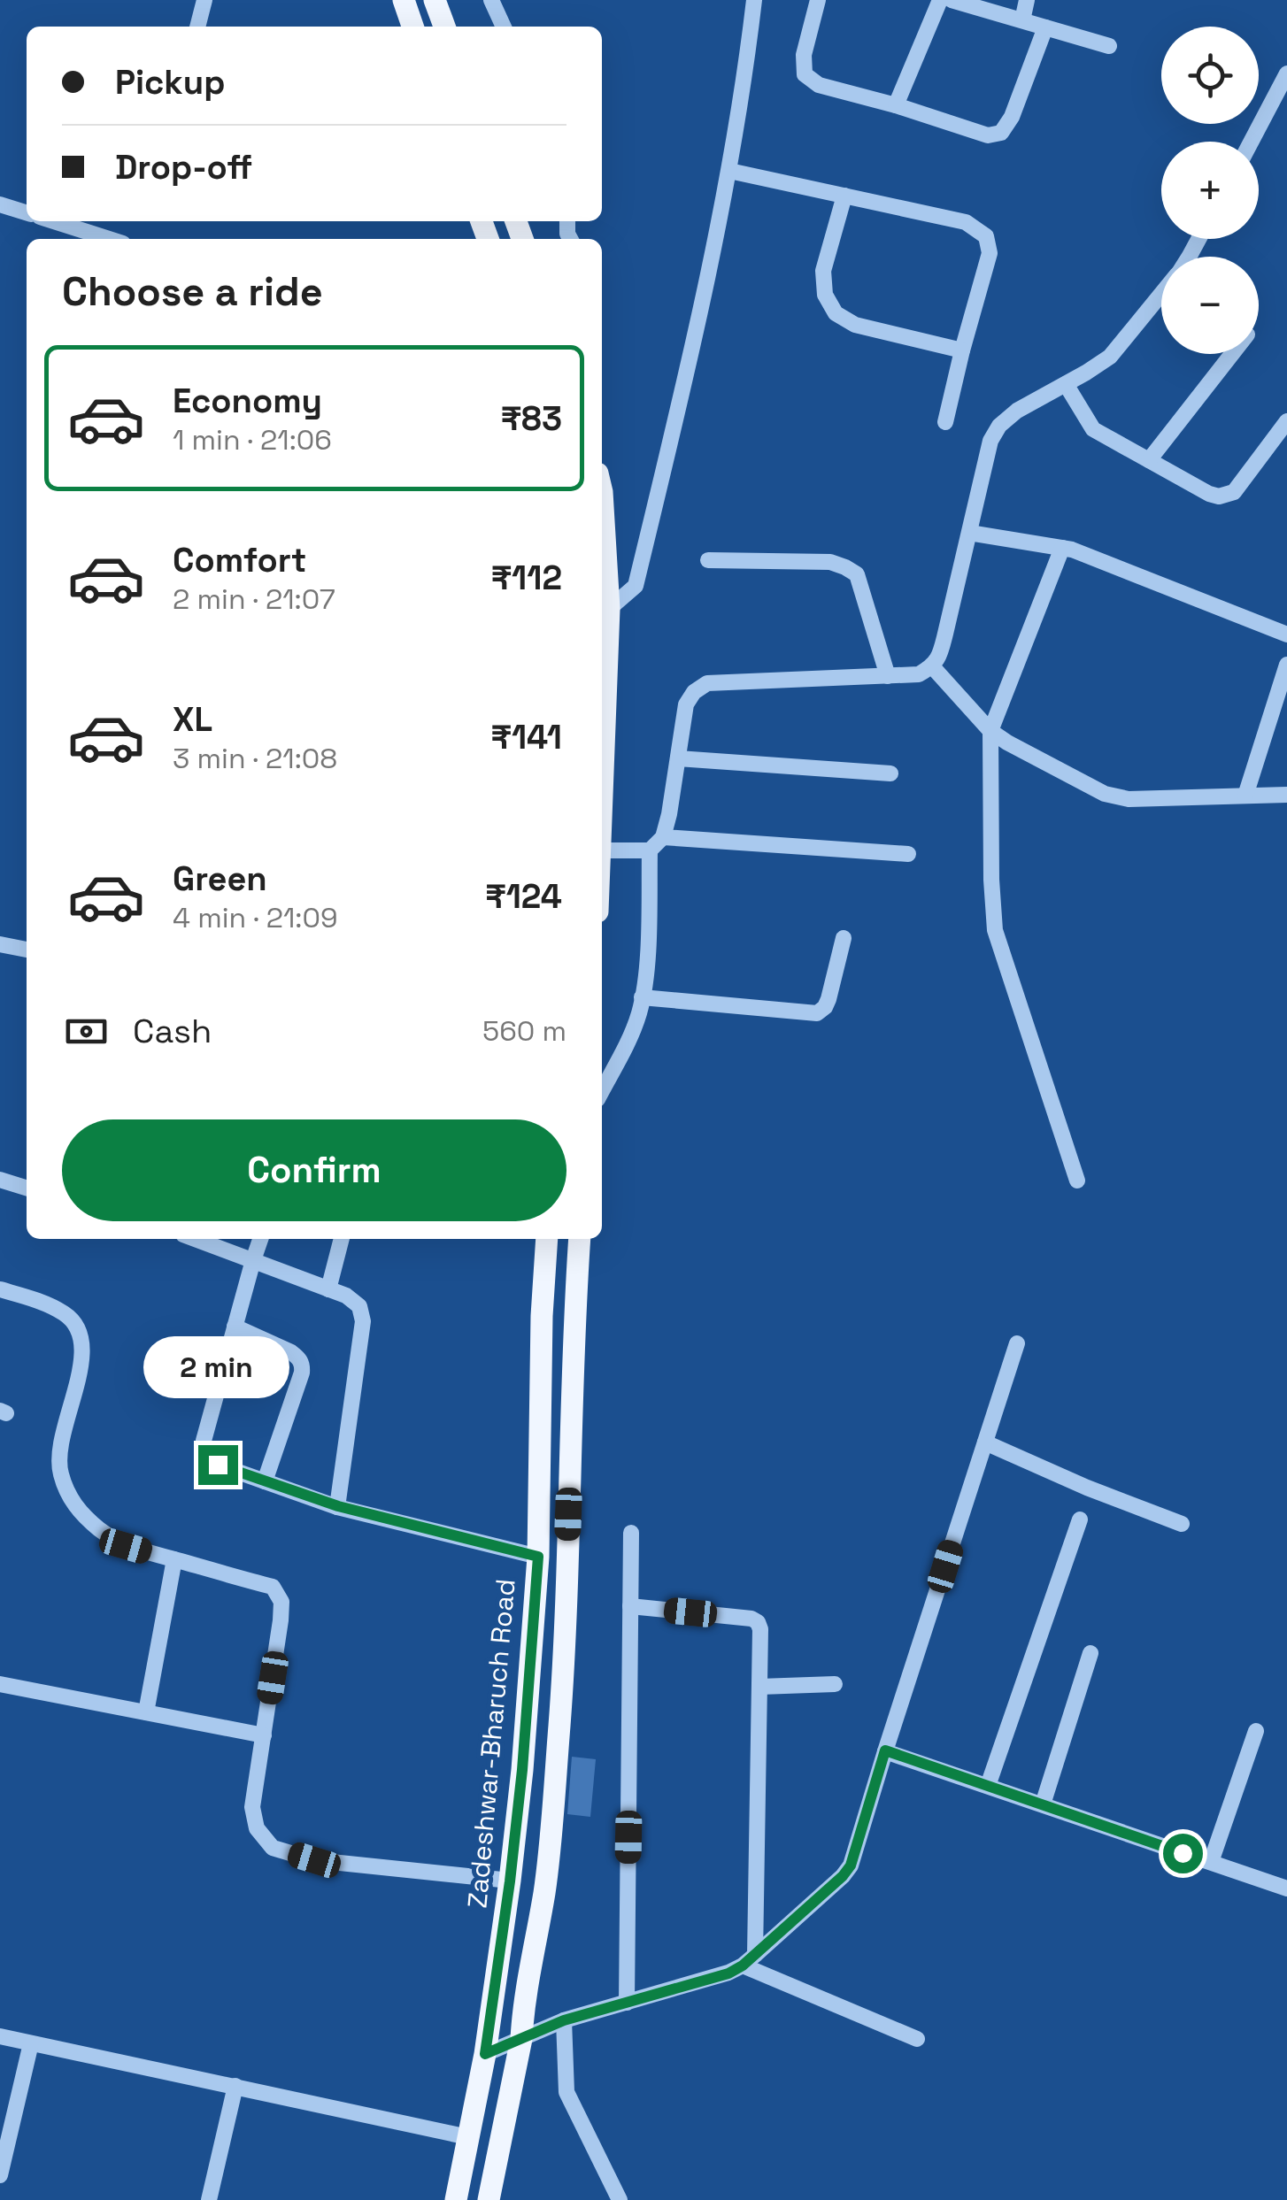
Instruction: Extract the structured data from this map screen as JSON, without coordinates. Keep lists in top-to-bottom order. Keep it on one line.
{"streets":{"main road":["Zadeshwar-Bharuch Road"]},"page":{"map_buttons":["+","−"],"banner":["Pickup","Drop-off"],"heading":"Choose a ride","list":[{"name":"Economy","note":"1 min · 21:06","value":"₹83"},{"name":"Comfort","note":"2 min · 21:07","value":"₹112"},{"name":"XL","note":"3 min · 21:08","value":"₹141"},{"name":"Green","note":"4 min · 21:09","value":"₹124"}],"pay":["Cash","560 m"],"buttons":"Confirm","bubble":"2 min"}}
